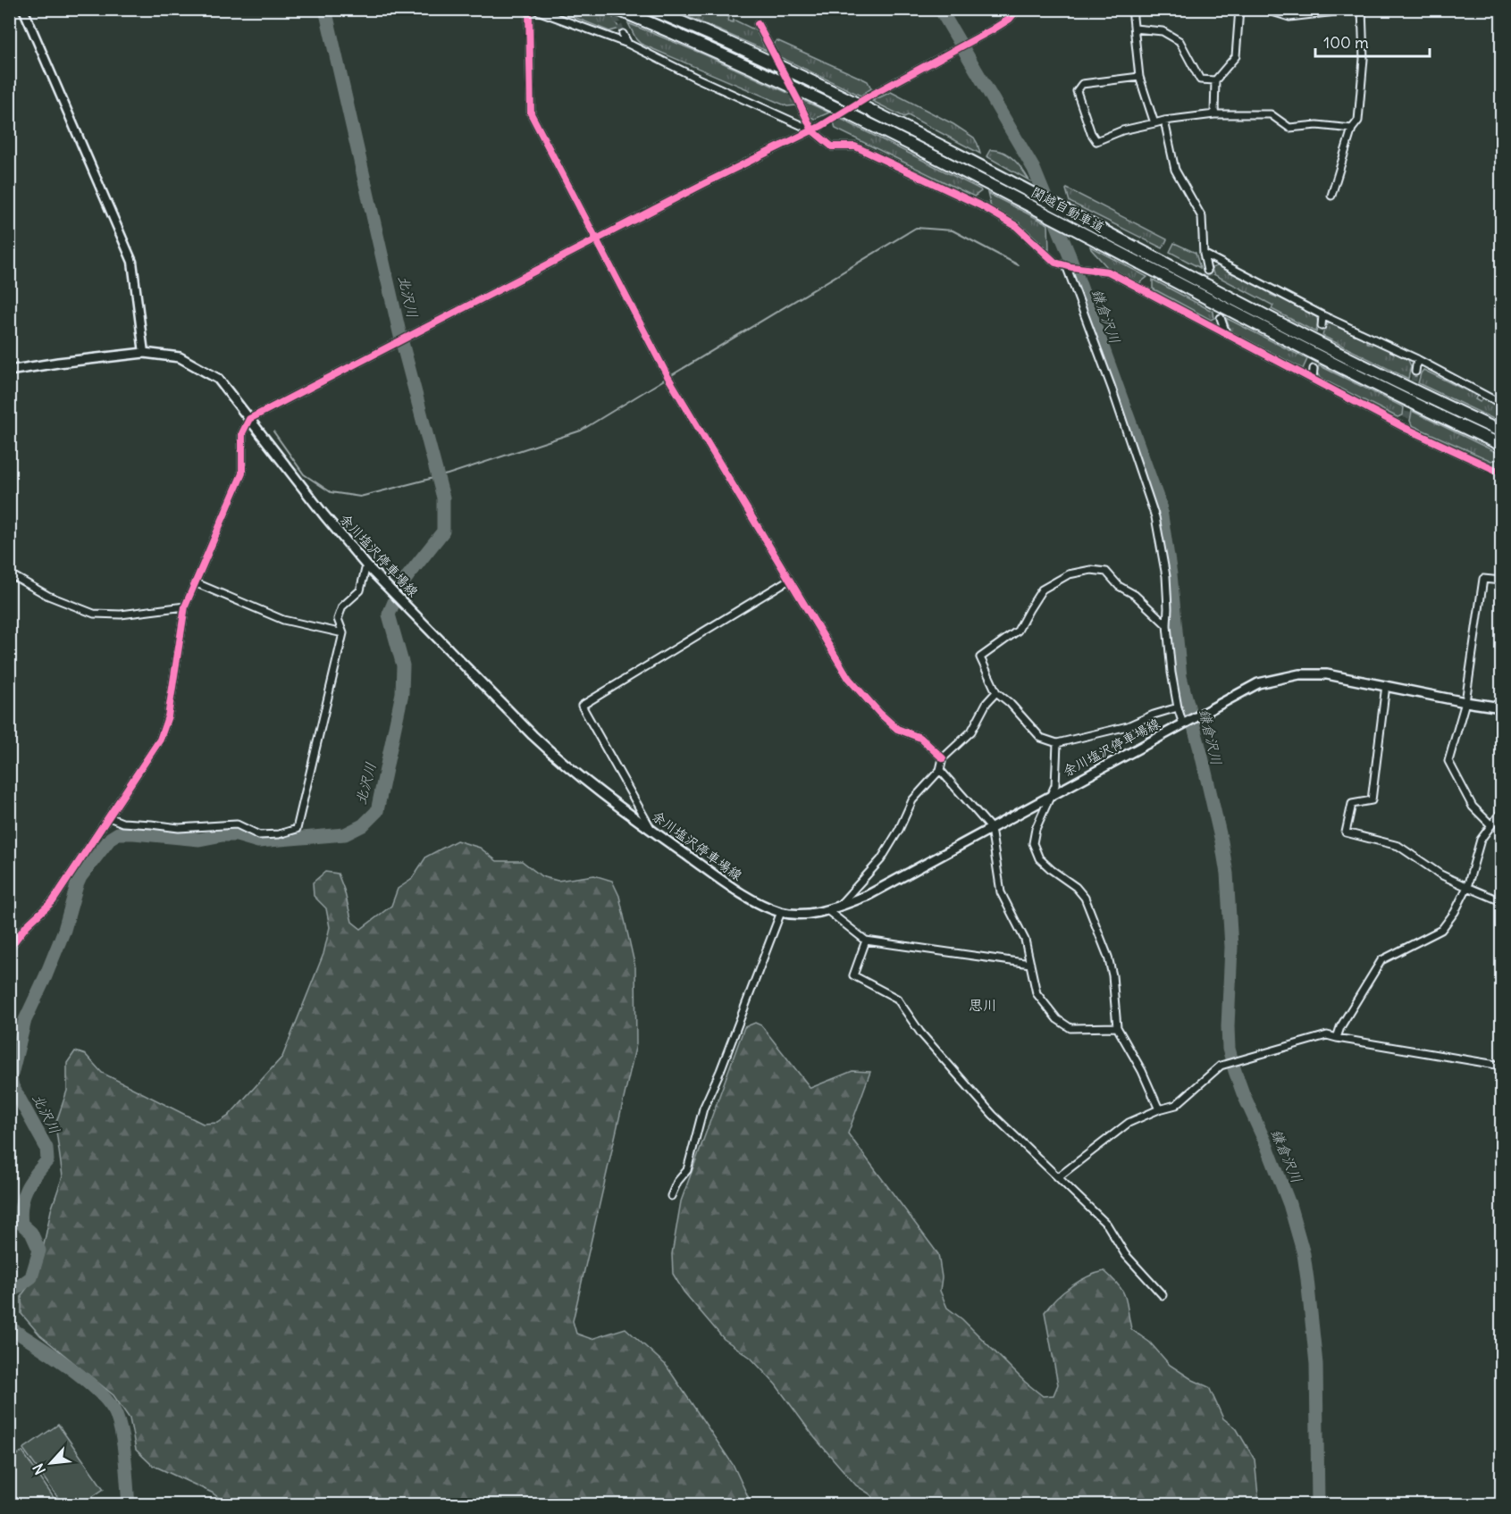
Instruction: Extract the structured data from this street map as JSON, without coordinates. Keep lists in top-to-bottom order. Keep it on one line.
{"streets":{"highway":["関越自動車道"],"main road":["余川塩沢停車場線"]},"districts":["思川"],"water":["北沢川","鎌倉沢川"],"scale_bar":"100 m","north":"bottom left"}
